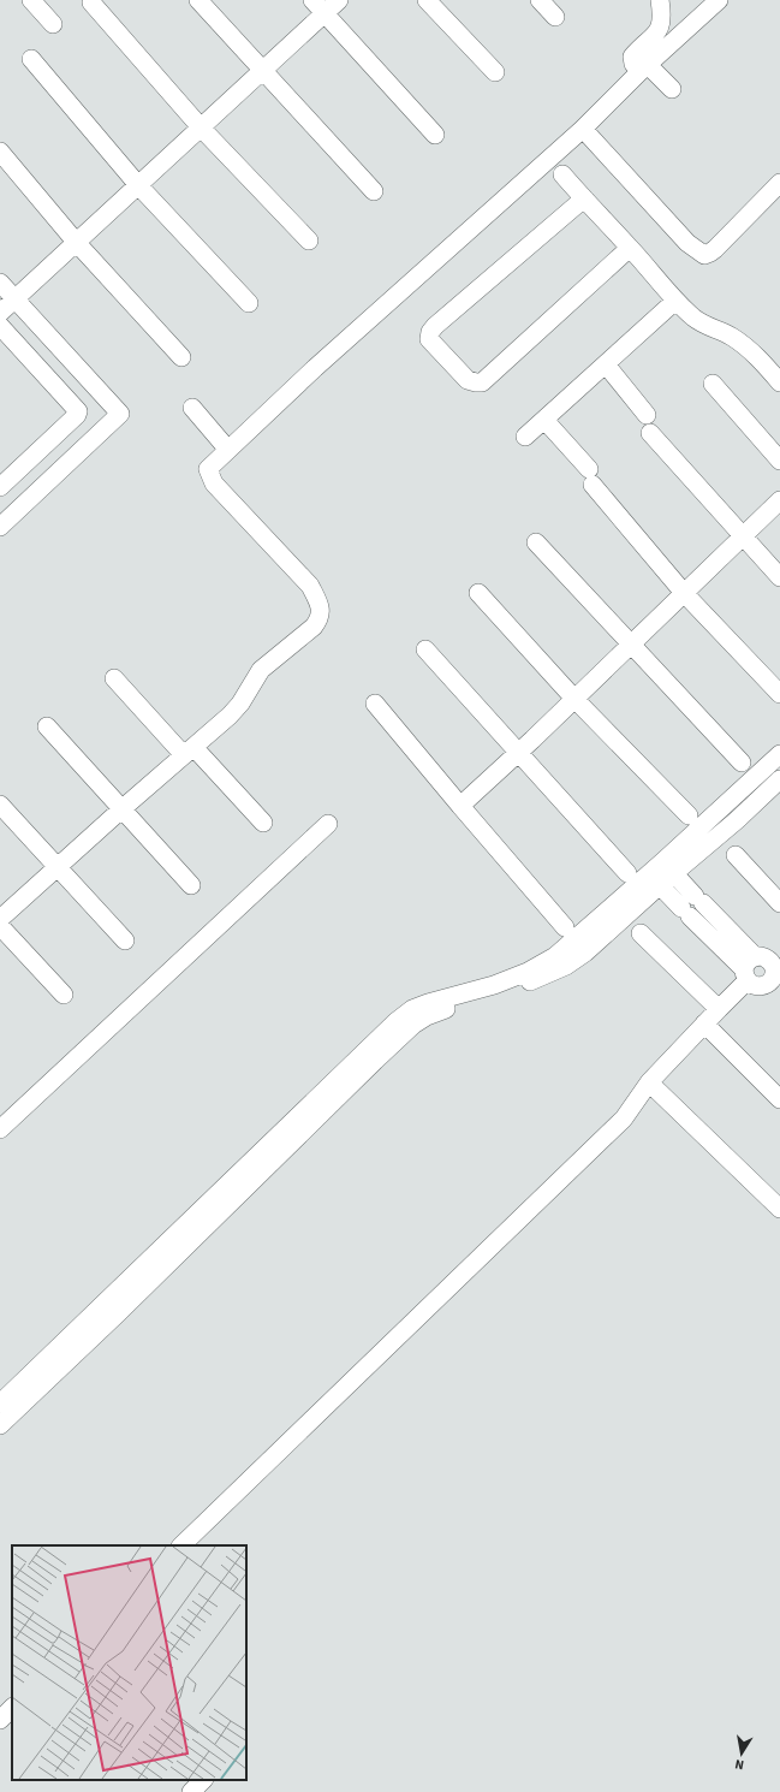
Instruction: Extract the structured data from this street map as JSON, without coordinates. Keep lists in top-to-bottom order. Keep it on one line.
{"north":"bottom"}
